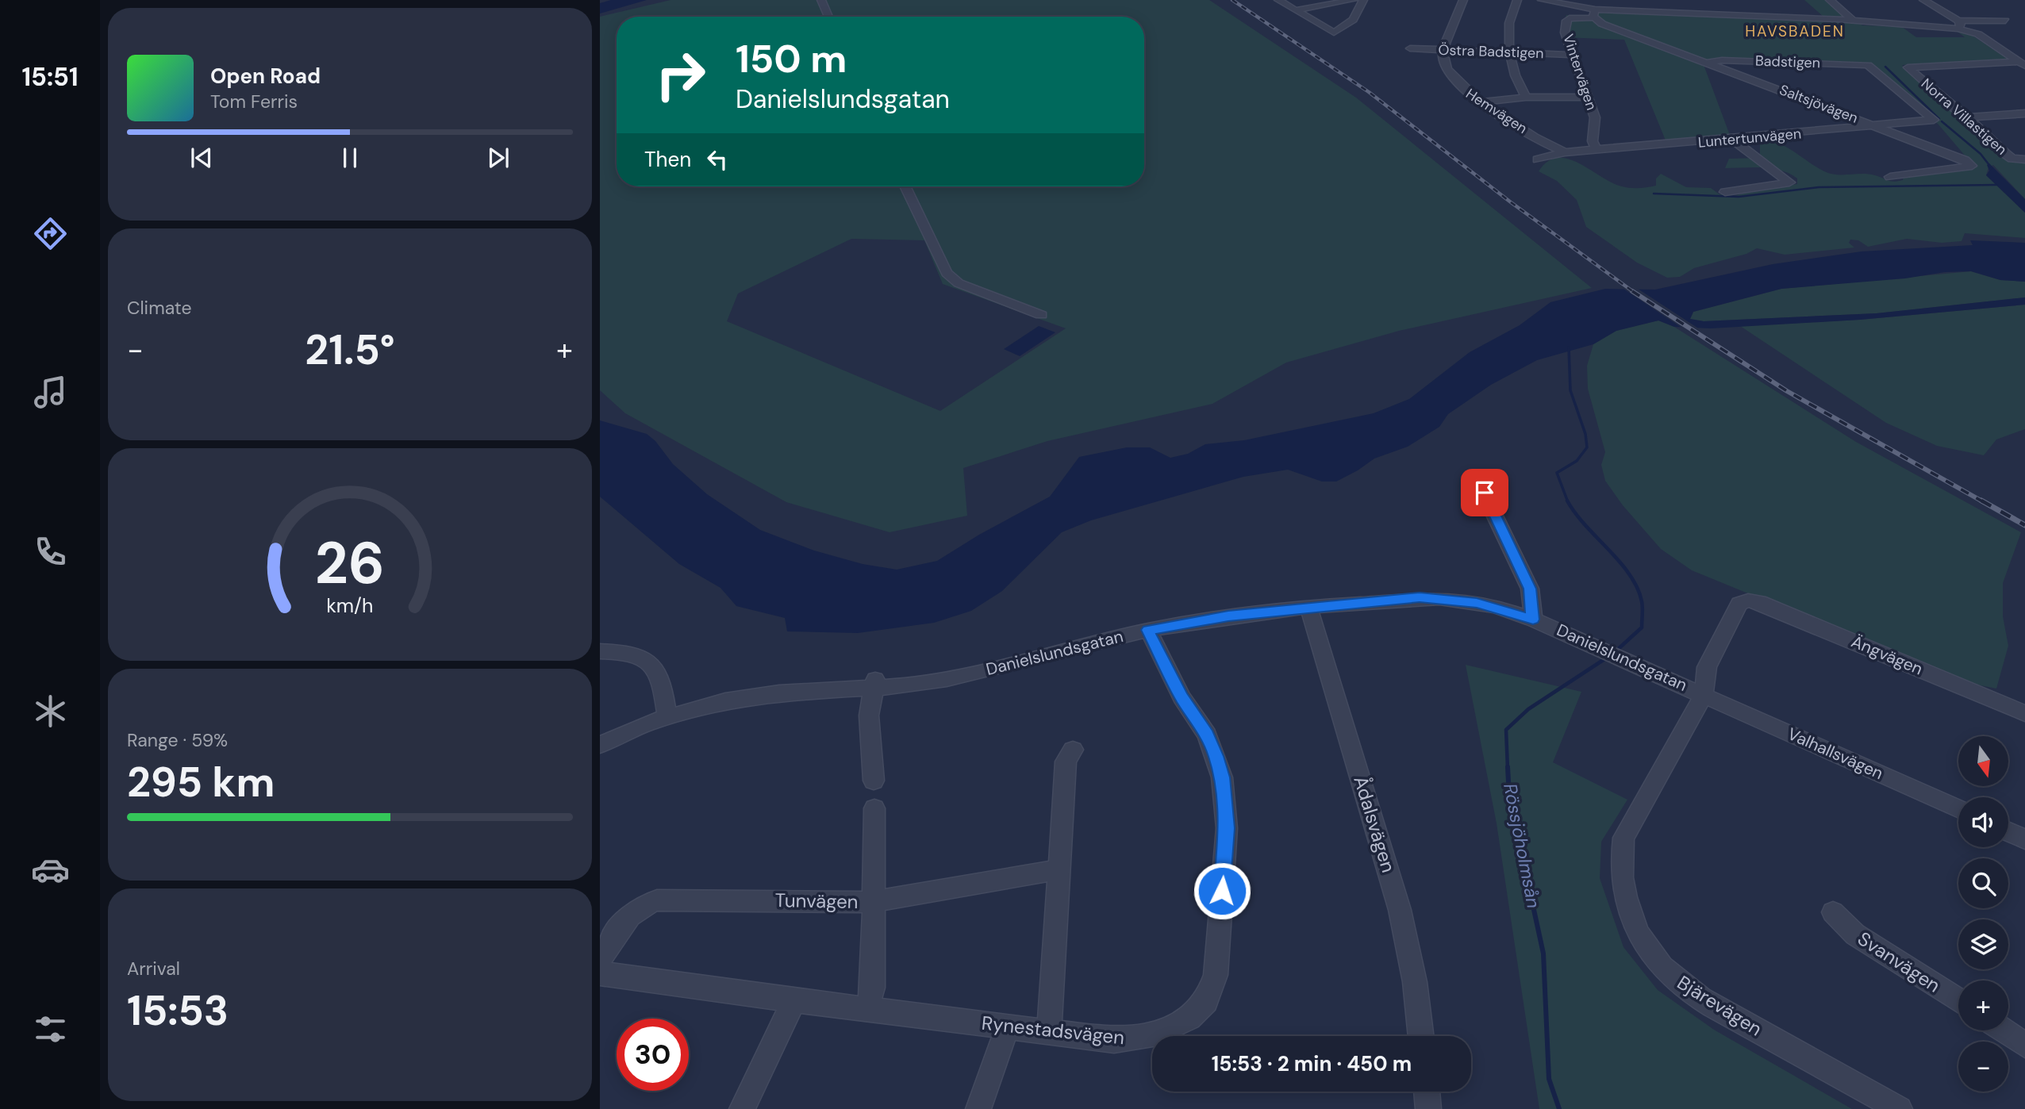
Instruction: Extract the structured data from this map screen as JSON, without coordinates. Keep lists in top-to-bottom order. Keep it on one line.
{"streets":{"street":["Östra Badstigen","Badstigen","Vintervägen","Saltsjövägen","Hemvägen","Norra Villastigen","Luntertunvägen","Danielslundsgatan","Ängvägen","Valhallsvägen","Ådalsvägen","Tunvägen","Svanvägen","Bjärevägen","Rynestadsvägen"]},"crossings":[["Östra Badstigen","Vintervägen"],["Östra Badstigen","Hemvägen"],["Badstigen","Saltsjövägen"],["Badstigen","Luntertunvägen"],["Vintervägen","Saltsjövägen"],["Vintervägen","Luntertunvägen"],["Saltsjövägen","Luntertunvägen"],["Hemvägen","Luntertunvägen"],["Danielslundsgatan","Ängvägen"],["Danielslundsgatan","Valhallsvägen"],["Danielslundsgatan","Ådalsvägen"],["Danielslundsgatan","Bjärevägen"],["Danielslundsgatan","Rynestadsvägen"],["Ängvägen","Valhallsvägen"],["Ängvägen","Bjärevägen"],["Valhallsvägen","Bjärevägen"]],"districts":["HAVSBADEN"],"water":["Rössjöholmsån"],"north":"bottom","page":{"tabs":"15:51","turn":["150 m","Danielslundsgatan"],"song":["Open Road","Tom Ferris"],"then":"Then","tile":["Climate",["Range · 59%","295 km"],["Arrival","15:53"]],"heat":["−","21.5°","+"],"map_buttons":["+","−"],"limit":"30","trip":"15:53 · 2 min · 450 m","gauge":["26","km/h"]}}
